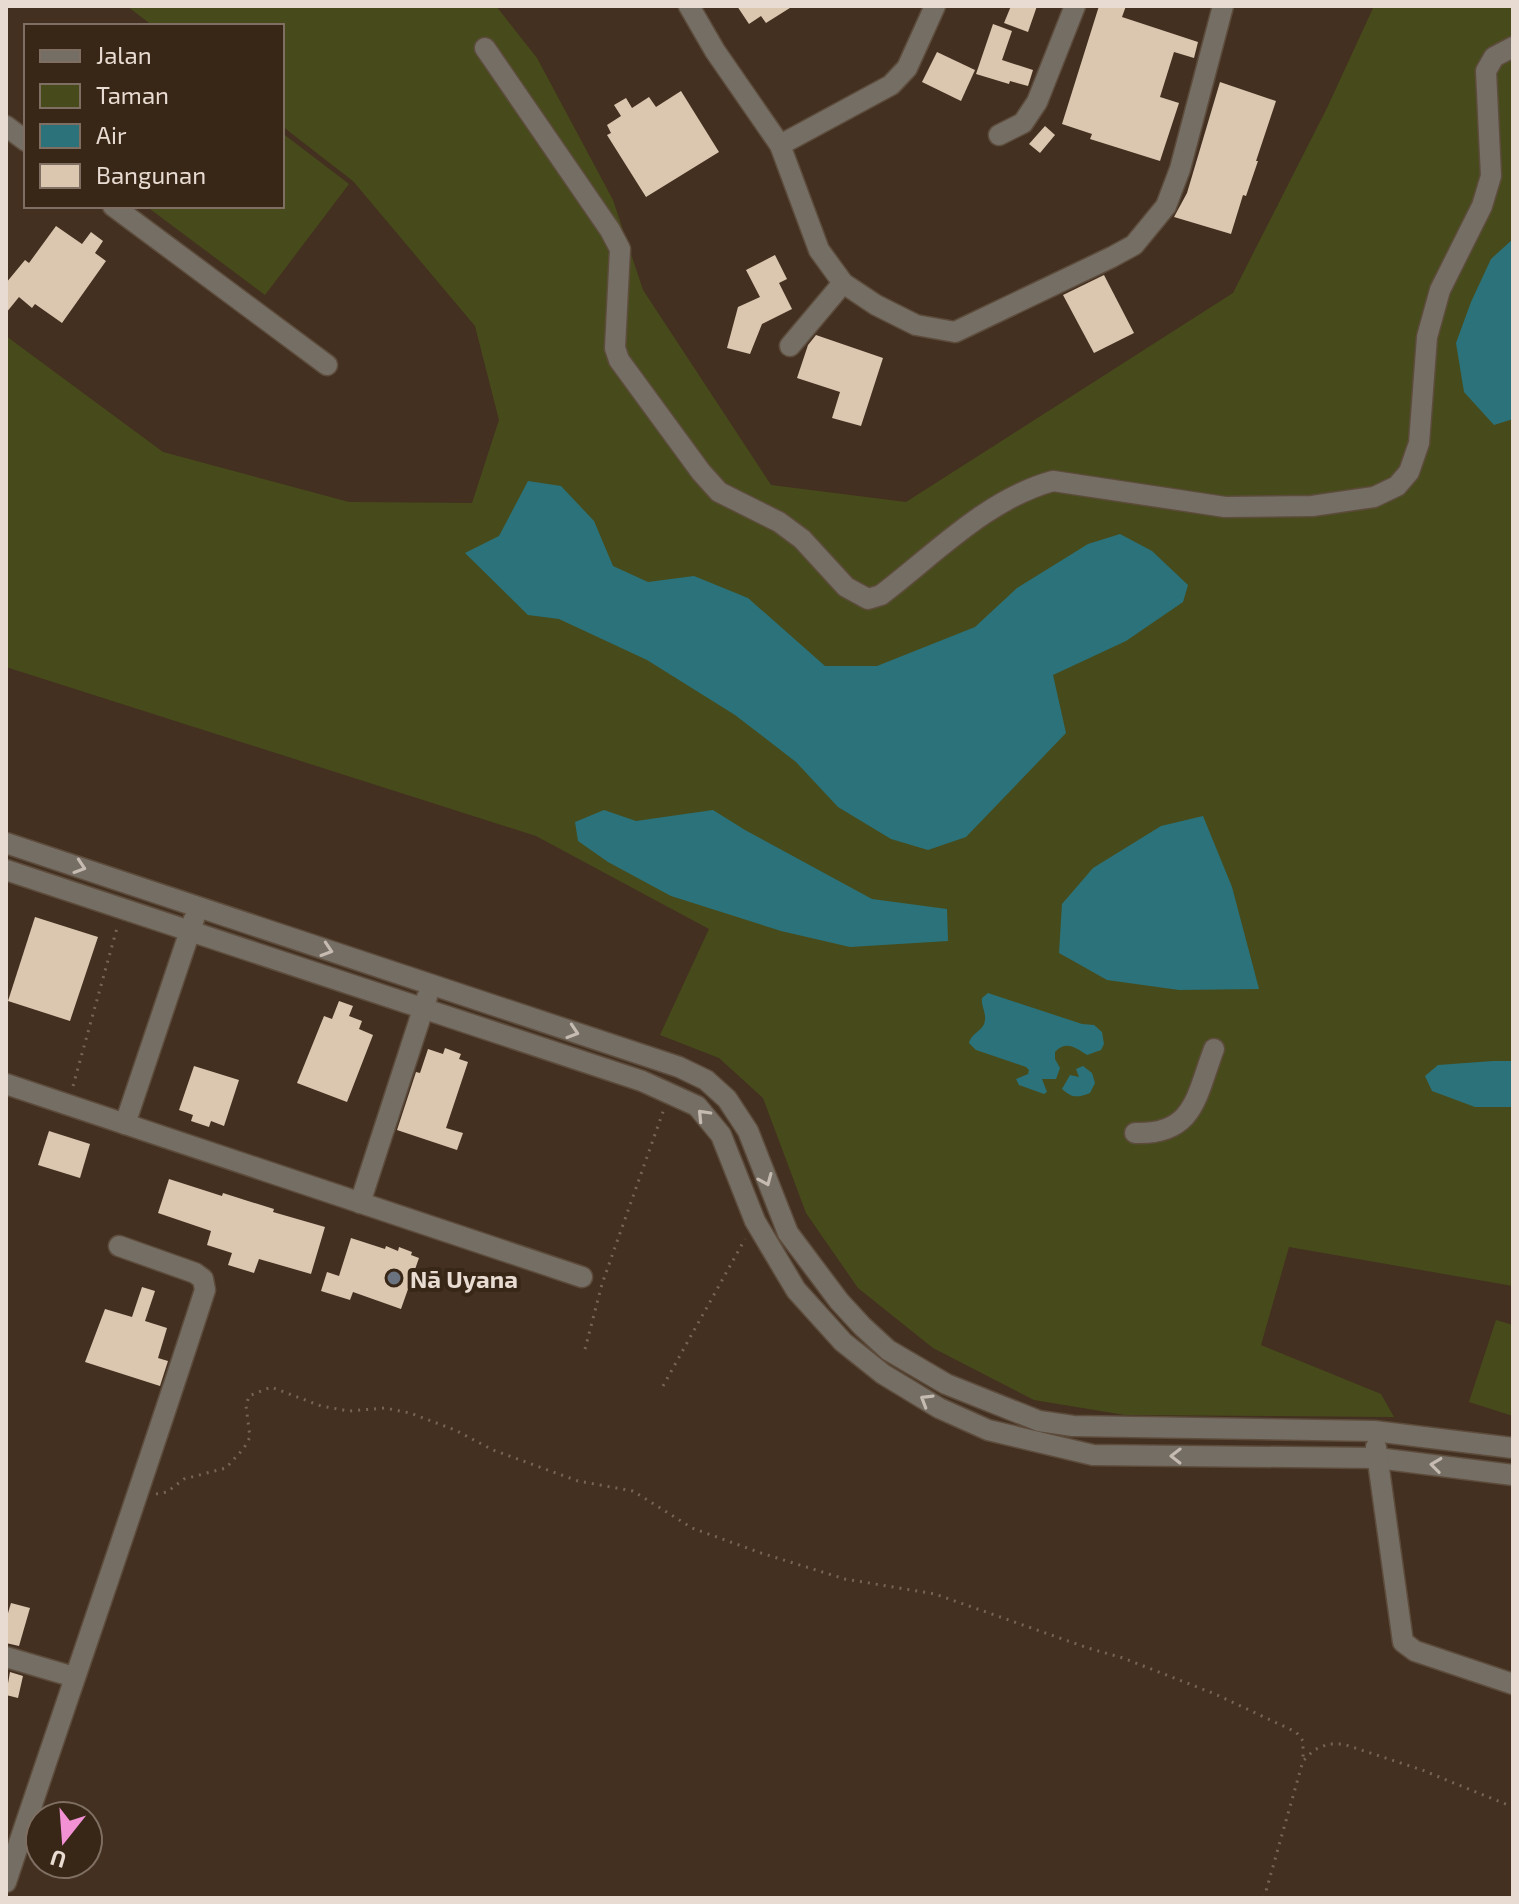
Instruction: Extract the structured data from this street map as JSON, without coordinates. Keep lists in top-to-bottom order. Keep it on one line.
{"places":["Nā Uyana"],"legend":["Jalan","Taman","Air","Bangunan"],"north":"bottom"}
